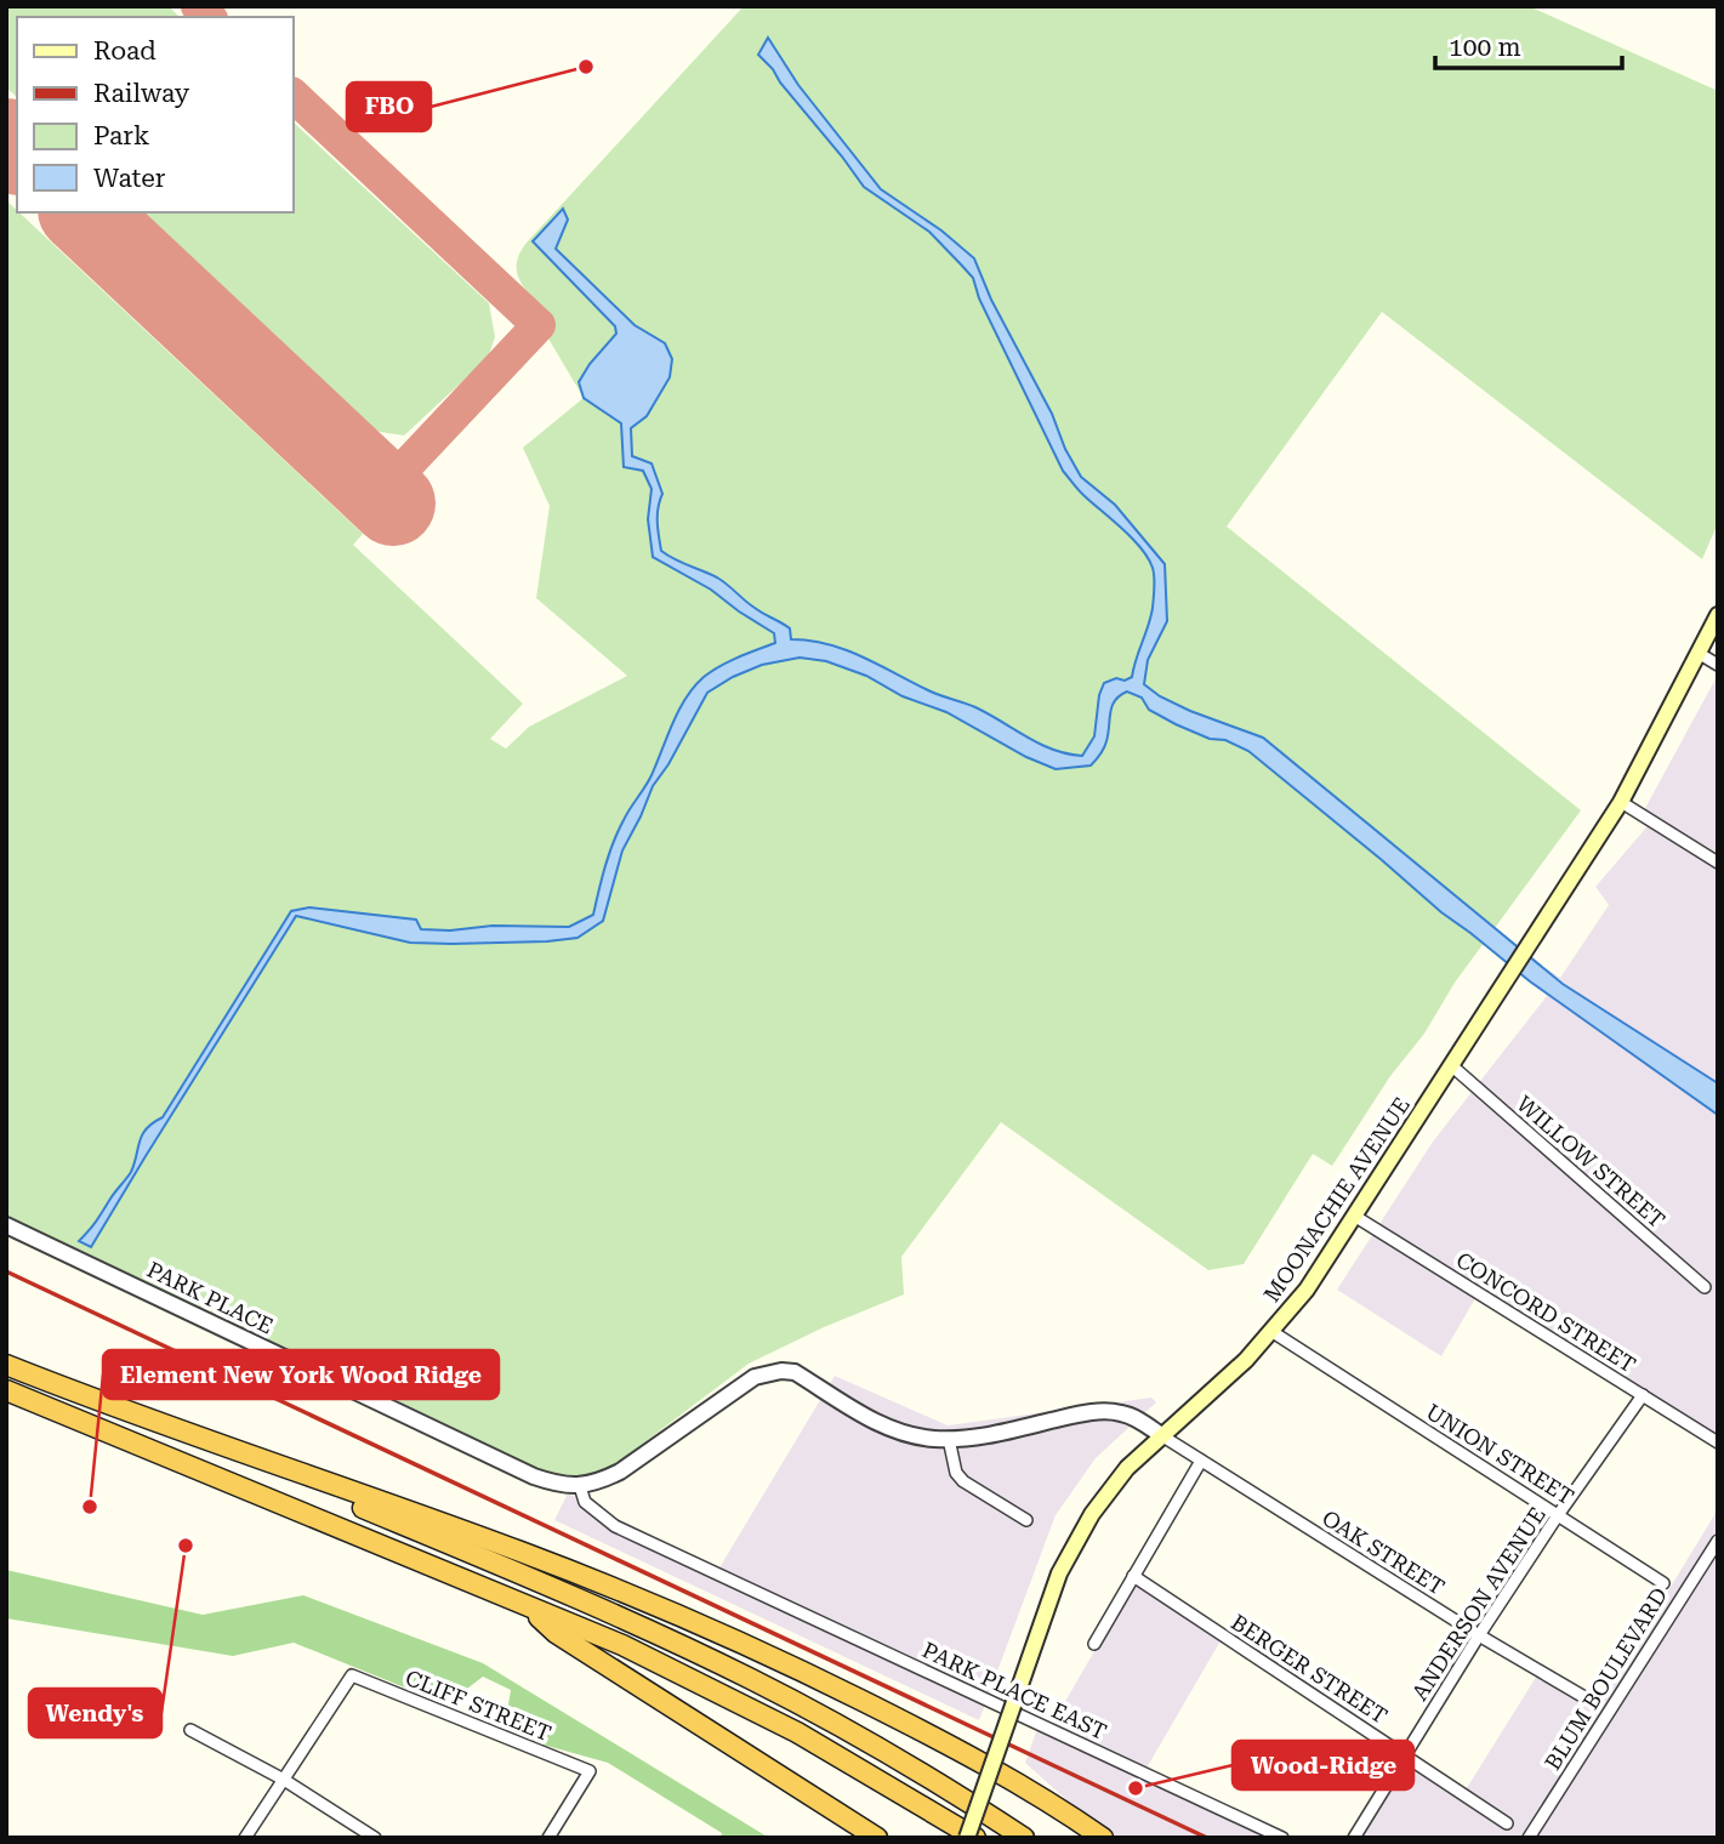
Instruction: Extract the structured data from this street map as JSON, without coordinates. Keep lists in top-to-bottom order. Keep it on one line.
{"streets":{"main road":["MOONACHIE AVENUE"],"street":["WILLOW STREET","PARK PLACE","CONCORD STREET","UNION STREET","OAK STREET","ANDERSON AVENUE","BERGER STREET","BLUM BOULEVARD","PARK PLACE EAST","CLIFF STREET"]},"crossings":[["WILLOW STREET","MOONACHIE AVENUE"],["MOONACHIE AVENUE","CONCORD STREET"],["MOONACHIE AVENUE","UNION STREET"],["MOONACHIE AVENUE","OAK STREET"],["PARK PLACE","PARK PLACE EAST"],["CONCORD STREET","ANDERSON AVENUE"],["UNION STREET","ANDERSON AVENUE"],["OAK STREET","ANDERSON AVENUE"],["ANDERSON AVENUE","BERGER STREET"]],"places":["FBO","Element New York Wood Ridge","Wendy's","Wood-Ridge"],"legend":["Road","Railway","Park","Water"],"scale_bar":"100 m"}
